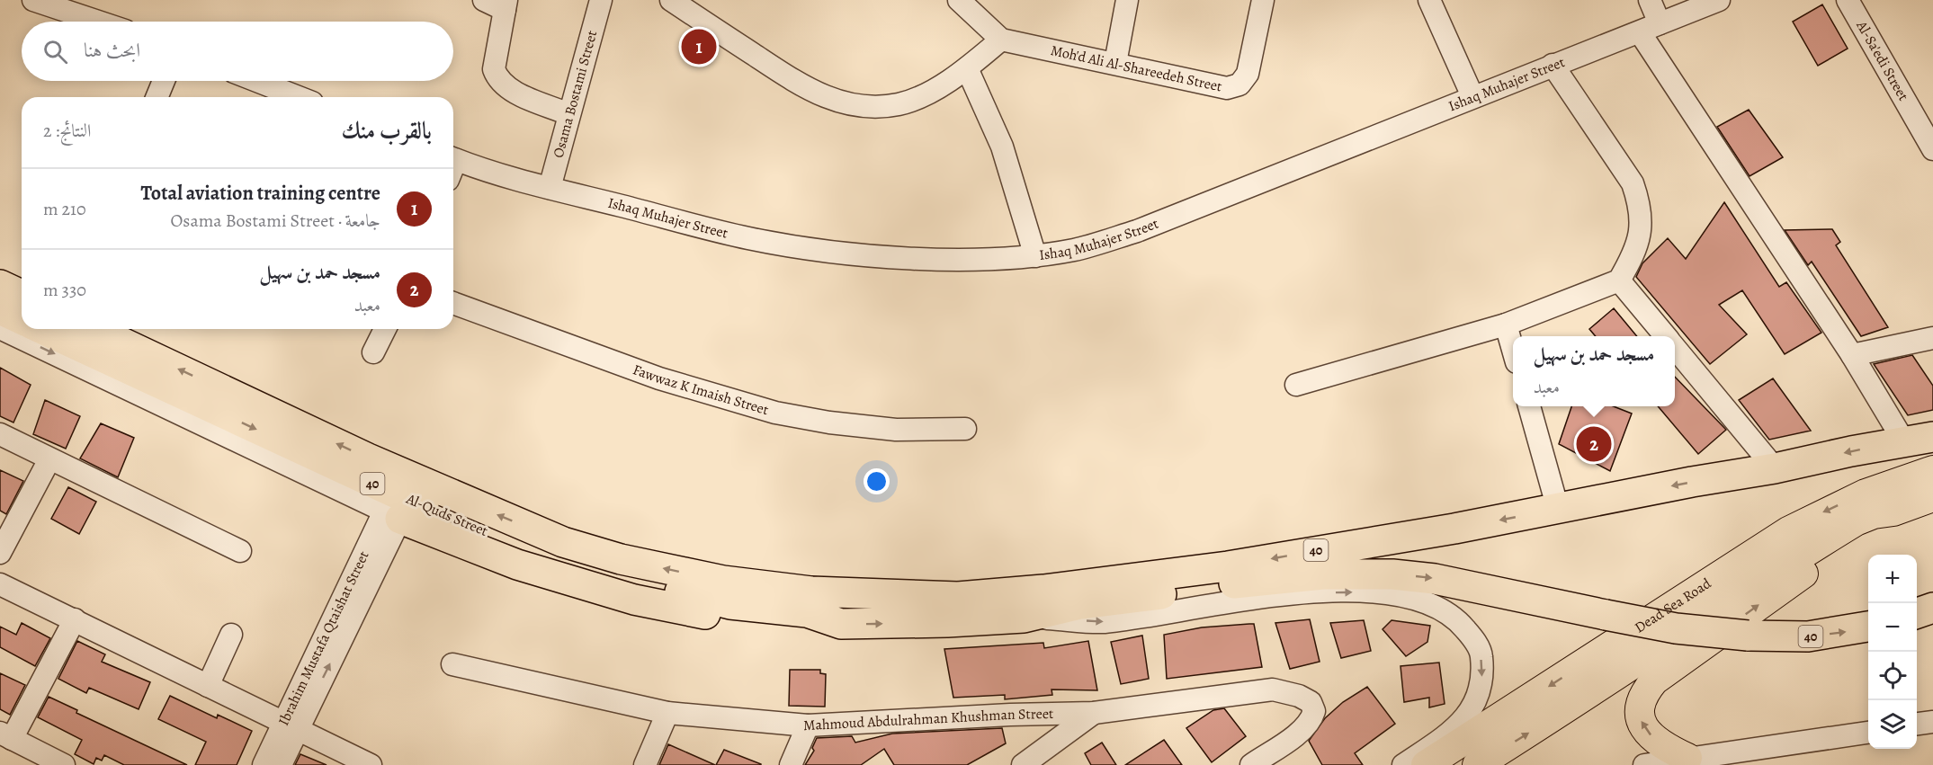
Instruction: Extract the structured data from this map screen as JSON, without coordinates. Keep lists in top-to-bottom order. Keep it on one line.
{"streets":{"highway":["40","Al-Quds Street"],"main road":["Dead Sea Road"],"street":["Al-Sa'edi Street","Moh'd Ali Al-Shareedeh Street","Ishaq Muhajer Street","Osama Bostami Street","Fawwaz K Imaish Street","Ibrahim Mustafa Qtaishat Street","Mahmoud Abdulrahman Khushman Street"]},"crossings":[["Ishaq Muhajer Street","Osama Bostami Street"],["40","Al-Quds Street"]],"page":{"search":"ابحث هنا","pins":["1","2"],"heading":["بالقرب منك","النتائج: 2"],"list":[{"mark":"1","name":"Total aviation training centre","note":"جامعة · Osama Bostami Street","value":"210 m"},{"mark":"2","name":"مسجد حمد بن سهيل","note":"معبد","value":"330 m"}],"popup":["مسجد حمد بن سهيل","معبد"],"map_buttons":["+","−"]}}
